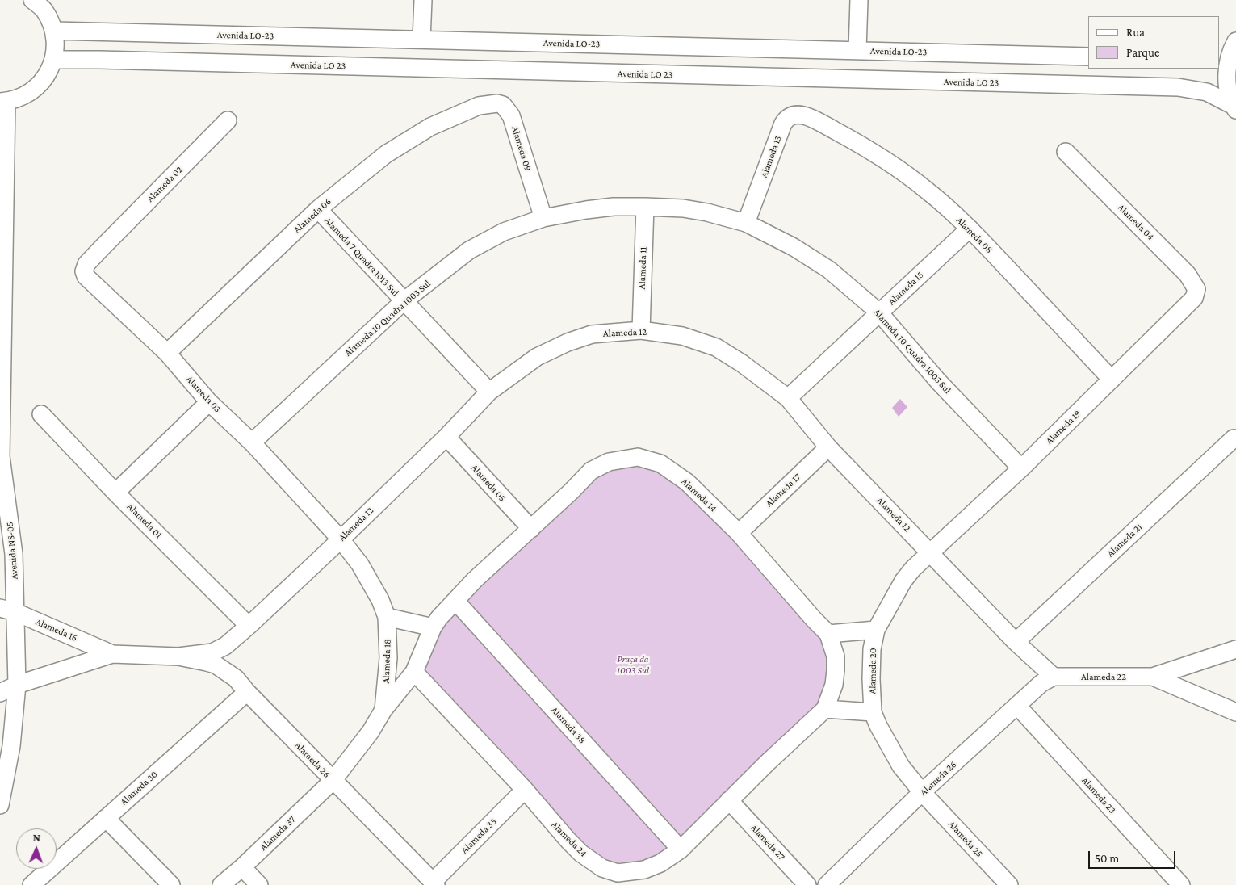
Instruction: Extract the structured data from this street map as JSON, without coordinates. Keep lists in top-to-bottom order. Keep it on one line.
{"streets":{"street":["Avenida LO-23","Avenida LO 23","Alameda 09","Alameda 13","Alameda 02","Alameda 06","Alameda 04","Alameda 08","Alameda 7 Quadra 1013 Sul","Alameda 11","Alameda 15","Alameda 10 Quadra 1003 Sul","Alameda 12","Alameda 03","Alameda 19","Alameda 05","Alameda 17","Alameda 14","Alameda 01","Alameda 21","Avenida NS-05","Alameda 16","Alameda 18","Alameda 20","Alameda 22","Alameda 38","Alameda 26","Alameda 30","Alameda 23","Alameda 37","Alameda 35","Alameda 24","Alameda 25","Alameda 27"]},"crossings":[["Alameda 09","Alameda 06"],["Alameda 09","Alameda 10 Quadra 1003 Sul"],["Alameda 13","Alameda 08"],["Alameda 13","Alameda 10 Quadra 1003 Sul"],["Alameda 02","Alameda 03"],["Alameda 06","Alameda 7 Quadra 1013 Sul"],["Alameda 06","Alameda 03"],["Alameda 04","Alameda 19"],["Alameda 08","Alameda 15"],["Alameda 08","Alameda 19"],["Alameda 7 Quadra 1013 Sul","Alameda 10 Quadra 1003 Sul"],["Alameda 7 Quadra 1013 Sul","Alameda 12"],["Alameda 11","Alameda 10 Quadra 1003 Sul"],["Alameda 11","Alameda 12"],["Alameda 15","Alameda 10 Quadra 1003 Sul"],["Alameda 15","Alameda 12"],["Alameda 10 Quadra 1003 Sul","Alameda 03"],["Alameda 10 Quadra 1003 Sul","Alameda 19"],["Alameda 12","Alameda 03"],["Alameda 12","Alameda 19"],["Alameda 12","Alameda 05"],["Alameda 12","Alameda 17"],["Alameda 12","Alameda 01"],["Alameda 12","Alameda 21"],["Alameda 12","Alameda 16"],["Alameda 12","Alameda 18"],["Alameda 12","Alameda 20"],["Alameda 12","Alameda 22"],["Alameda 12","Alameda 26"],["Alameda 03","Alameda 18"],["Alameda 19","Alameda 20"],["Alameda 05","Alameda 14"],["Alameda 17","Alameda 14"],["Alameda 14","Alameda 38"],["Alameda 14","Alameda 24"],["Avenida NS-05","Alameda 16"],["Alameda 16","Alameda 26"],["Alameda 18","Alameda 26"],["Alameda 18","Alameda 37"],["Alameda 20","Alameda 26"],["Alameda 20","Alameda 25"],["Alameda 22","Alameda 26"],["Alameda 38","Alameda 24"],["Alameda 26","Alameda 30"],["Alameda 26","Alameda 23"],["Alameda 26","Alameda 37"],["Alameda 26","Alameda 35"],["Alameda 26","Alameda 25"],["Alameda 35","Alameda 24"],["Alameda 24","Alameda 27"]],"parks":["Praça da 1003 Sul"],"legend":["Rua","Parque"],"scale_bar":"50 m","north":"top"}
